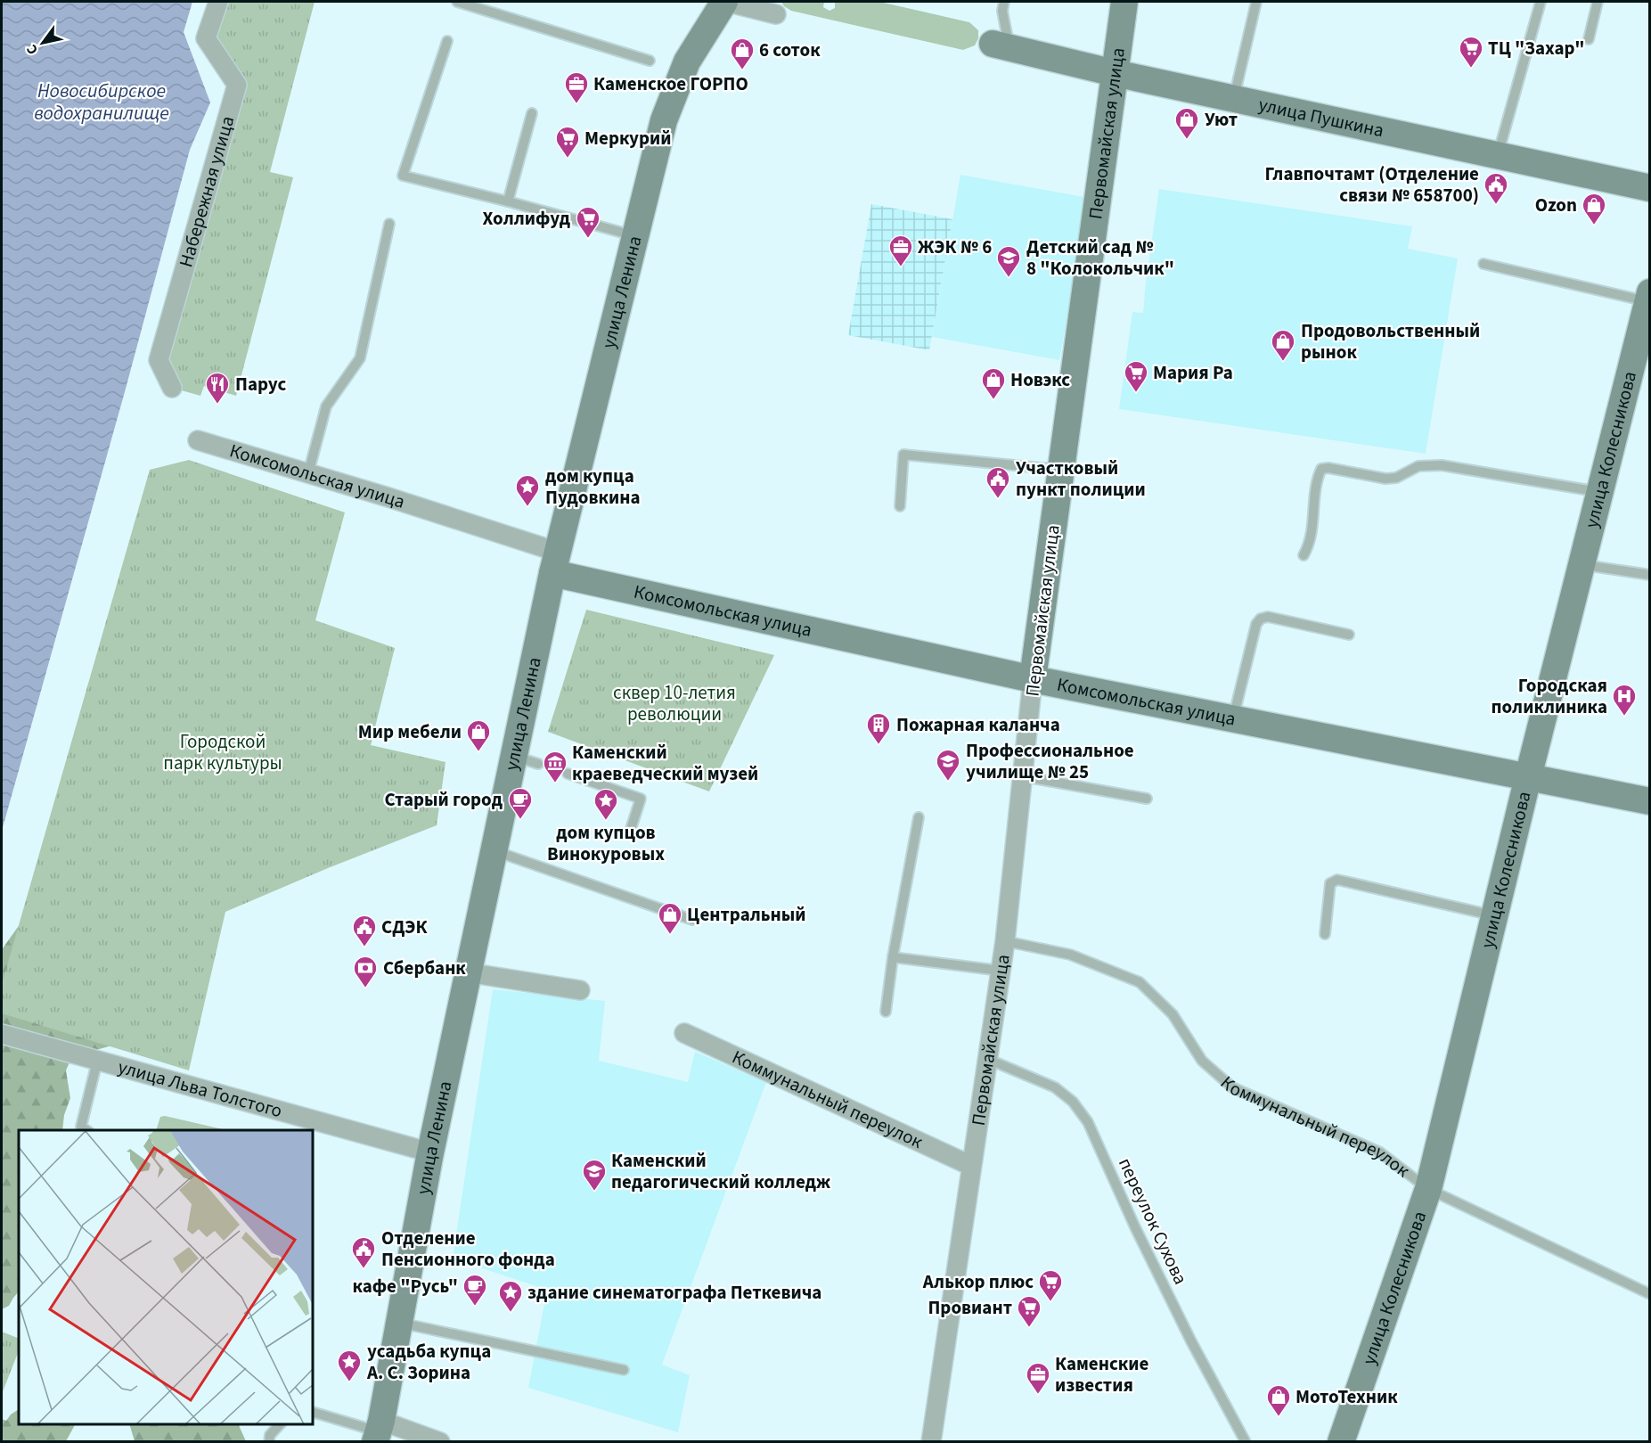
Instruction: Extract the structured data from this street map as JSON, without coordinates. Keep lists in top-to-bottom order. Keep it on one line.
{"streets":{"street":["улица Пушкина","Первомайская улица","Набережная улица","улица Ленина","улица Колесникова","Комсомольская улица","улица Льва Толстого","Коммунальный переулок"],"lane":["переулок Сухова"]},"crossings":[["улица Пушкина","Первомайская улица"],["Первомайская улица","Комсомольская улица"],["Первомайская улица","Коммунальный переулок"],["Первомайская улица","переулок Сухова"],["улица Ленина","Комсомольская улица"],["улица Ленина","улица Льва Толстого"],["улица Колесникова","Комсомольская улица"],["улица Колесникова","Коммунальный переулок"]],"water":["Новосибирское водохранилище"],"parks":["сквер 10-летия революции","Городской парк культуры"],"places":{"supermarket":["ТЦ \"Захар\"","Меркурий","Холлифуд","Мария Ра","Алькор плюс","Провиант"],"shop":["6 соток","Уют","Ozon","Продовольственный рынок","Новэкс","Мир мебели","Центральный","МотоТехник"],"office":["Каменское ГОРПО","ЖЭК № 6","Каменские известия"],"public building":["Главпочтамт (Отделение связи № 658700)","Участковый пункт полиции","СДЭК","Отделение Пенсионного фонда"],"school or university":["Детский сад № 8 \"Колокольчик\"","Профессиональное училище № 25","Каменский педагогический колледж"],"restaurant":["Парус"],"place":["дом купца Пудовкина","дом купцов Винокуровых","здание синематографа Петкевича","усадьба купца А. С. Зорина"],"hospital":["Городская поликлиника"],"building":["Пожарная каланча"],"museum":["Каменский краеведческий музей"],"cafe":["Старый город","кафе \"Русь\""],"bank":["Сбербанк"]},"north":"bottom left"}
